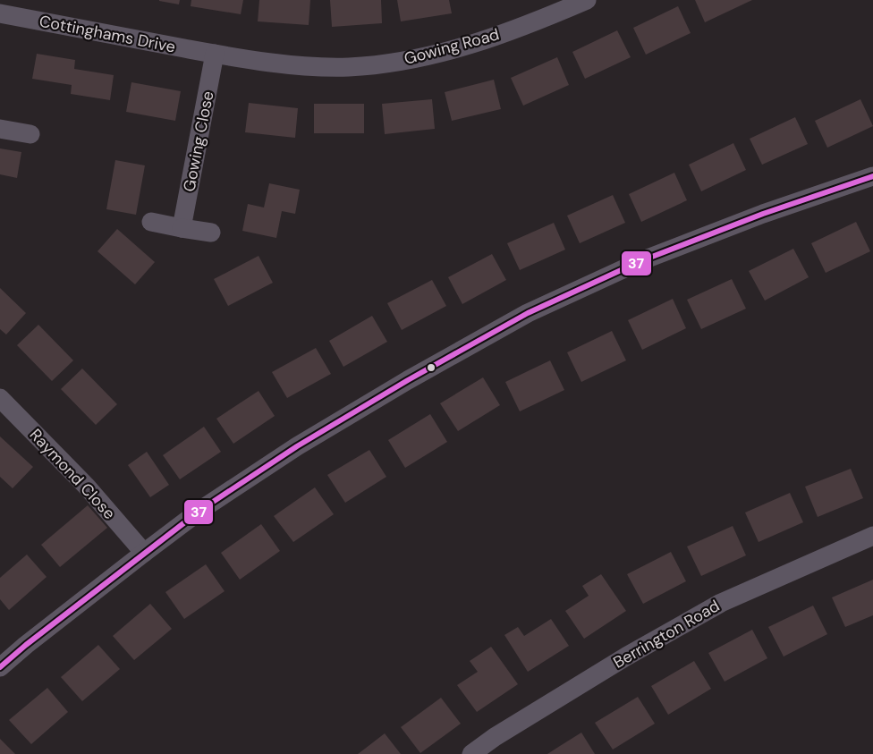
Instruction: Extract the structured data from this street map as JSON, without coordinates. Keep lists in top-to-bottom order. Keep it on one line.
{"streets":{"street":["Cottinghams Drive","Gowing Road","Gowing Close","Raymond Close","Berrington Road"]},"crossings":[["Cottinghams Drive","Gowing Road"],["Cottinghams Drive","Gowing Close"],["Gowing Road","Gowing Close"]],"lines":["transit line 37"]}
